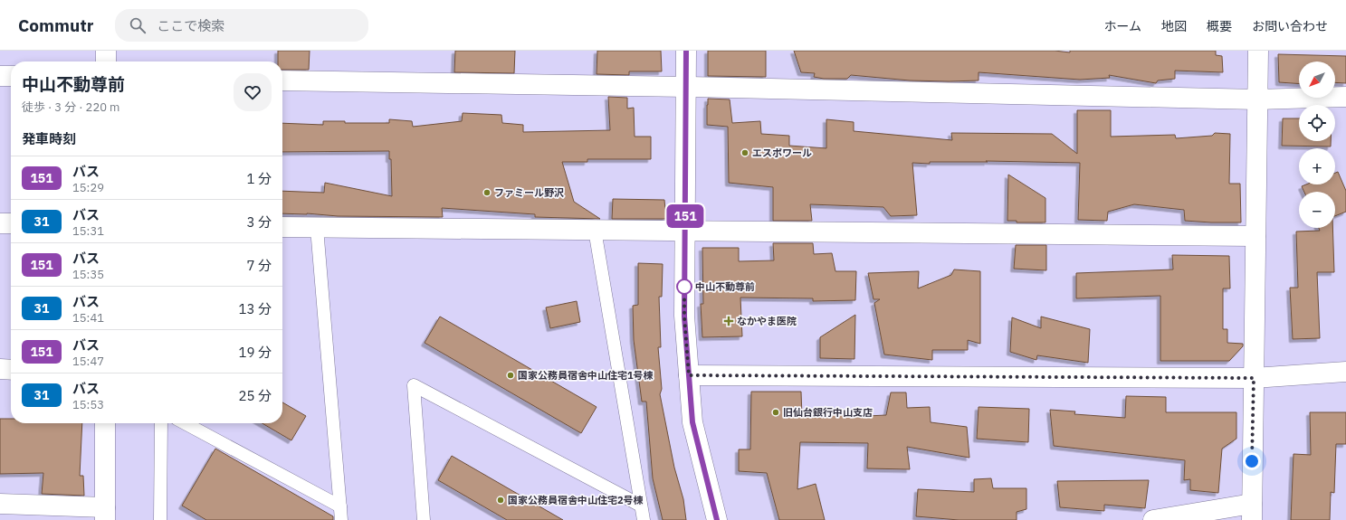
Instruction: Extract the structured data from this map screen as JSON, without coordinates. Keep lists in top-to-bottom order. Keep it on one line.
{"places":{"other":["エスポワール","ファミール野沢","中山不動尊前","国家公務員宿舎中山住宅1号棟","旧仙台銀行中山支店","国家公務員宿舎中山住宅2号棟"],"health":["なかやま医院"]},"lines":["bus line 151"],"north":"bottom left","page":{"header":"Commutr","search":"ここで検索","nav":["ホーム","地図","概要","お問い合わせ"],"on_map":"151","map_buttons":["+","−"],"heading":[["中山不動尊前","徒歩 · 3 分 · 220 m"],"発車時刻"],"list":[{"mark":"151","name":"バス","note":"15:29","value":"1 分"},{"mark":"31","name":"バス","note":"15:31","value":"3 分"},{"mark":"151","name":"バス","note":"15:35","value":"7 分"},{"mark":"31","name":"バス","note":"15:41","value":"13 分"},{"mark":"151","name":"バス","note":"15:47","value":"19 分"},{"mark":"31","name":"バス","note":"15:53","value":"25 分"}]}}
